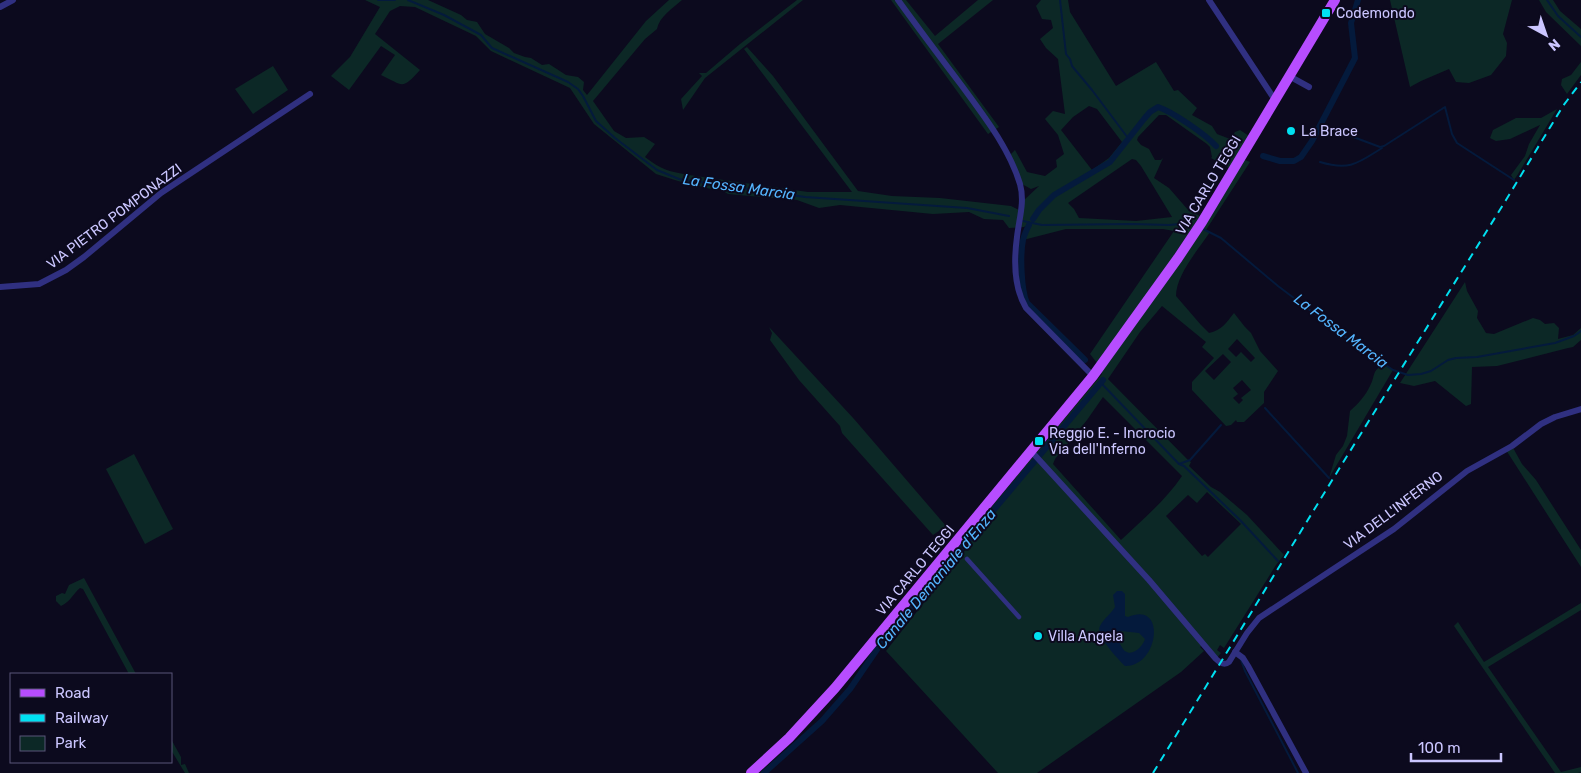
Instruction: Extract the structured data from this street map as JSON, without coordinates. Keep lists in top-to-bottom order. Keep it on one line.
{"streets":{"main road":["VIA CARLO TEGGI"],"street":["VIA PIETRO POMPONAZZI","VIA DELL'INFERNO"]},"water":["La Fossa Marcia","Canale Demaniale d'Enza"],"places":{"transit":["Codemondo","Reggio E. - Incrocio Via dell'Inferno"],"other":["La Brace","Villa Angela"]},"legend":["Road","Railway","Park"],"scale_bar":"100 m","north":"bottom right"}
